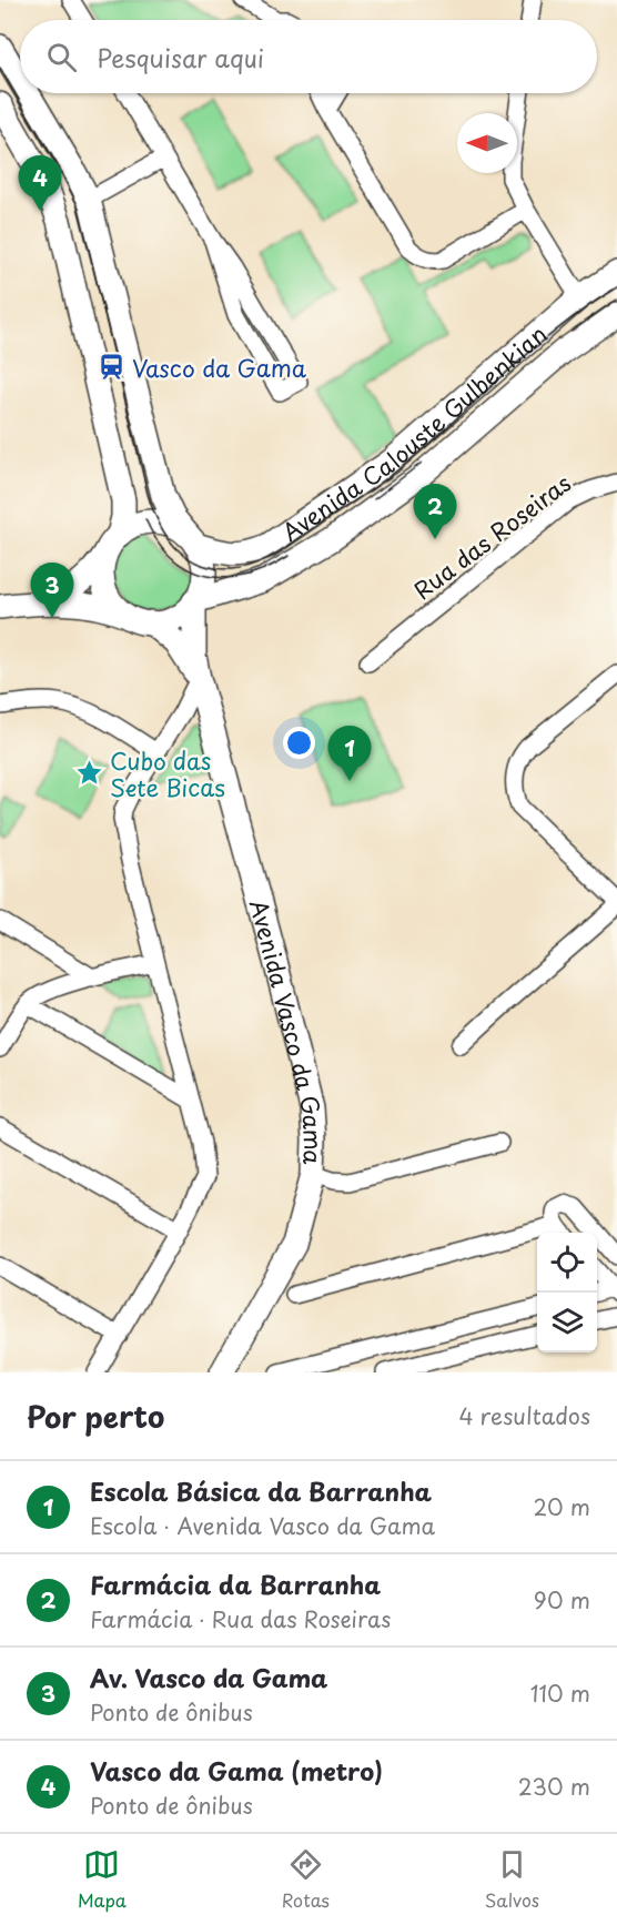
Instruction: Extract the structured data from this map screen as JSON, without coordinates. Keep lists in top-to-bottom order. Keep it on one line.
{"streets":{"main road":["Avenida Calouste Gulbenkian","Avenida Vasco da Gama"],"street":["Rua das Roseiras"]},"crossings":[["Avenida Calouste Gulbenkian","Avenida Vasco da Gama"]],"places":{"station":["Vasco da Gama"],"place":["Cubo das Sete Bicas"]},"north":"left","page":{"search":"Pesquisar aqui","pins":["4","2","3","1"],"heading":["Por perto","4 resultados"],"list":[{"mark":"1","name":"Escola Básica da Barranha","note":"Escola · Avenida Vasco da Gama","value":"20 m"},{"mark":"2","name":"Farmácia da Barranha","note":"Farmácia · Rua das Roseiras","value":"90 m"},{"mark":"3","name":"Av. Vasco da Gama","note":"Ponto de ônibus","value":"110 m"},{"mark":"4","name":"Vasco da Gama (metro)","note":"Ponto de ônibus","value":"230 m"}],"nav":["Mapa","Rotas","Salvos"]}}
